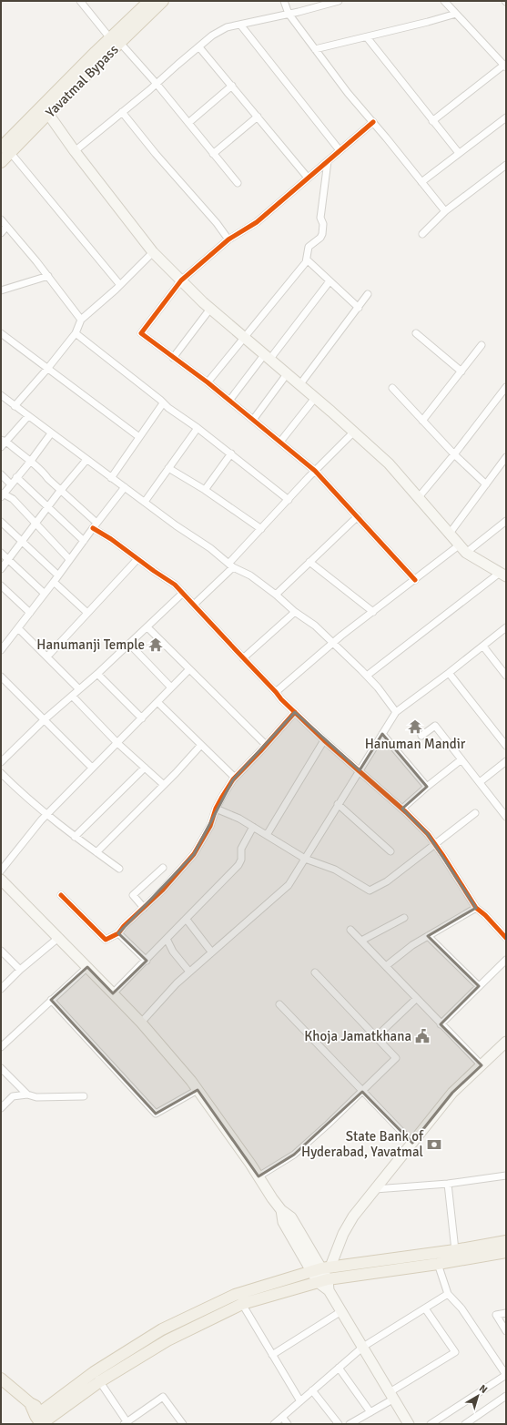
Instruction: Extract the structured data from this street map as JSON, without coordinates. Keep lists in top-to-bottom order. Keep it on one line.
{"streets":{"main road":["Yavatmal Bypass"]},"places":{"temple":["Hanumanji Temple","Hanuman Mandir"],"public building":["Khoja Jamatkhana"],"bank":["State Bank of Hyderabad, Yavatmal"]},"north":"top right"}
